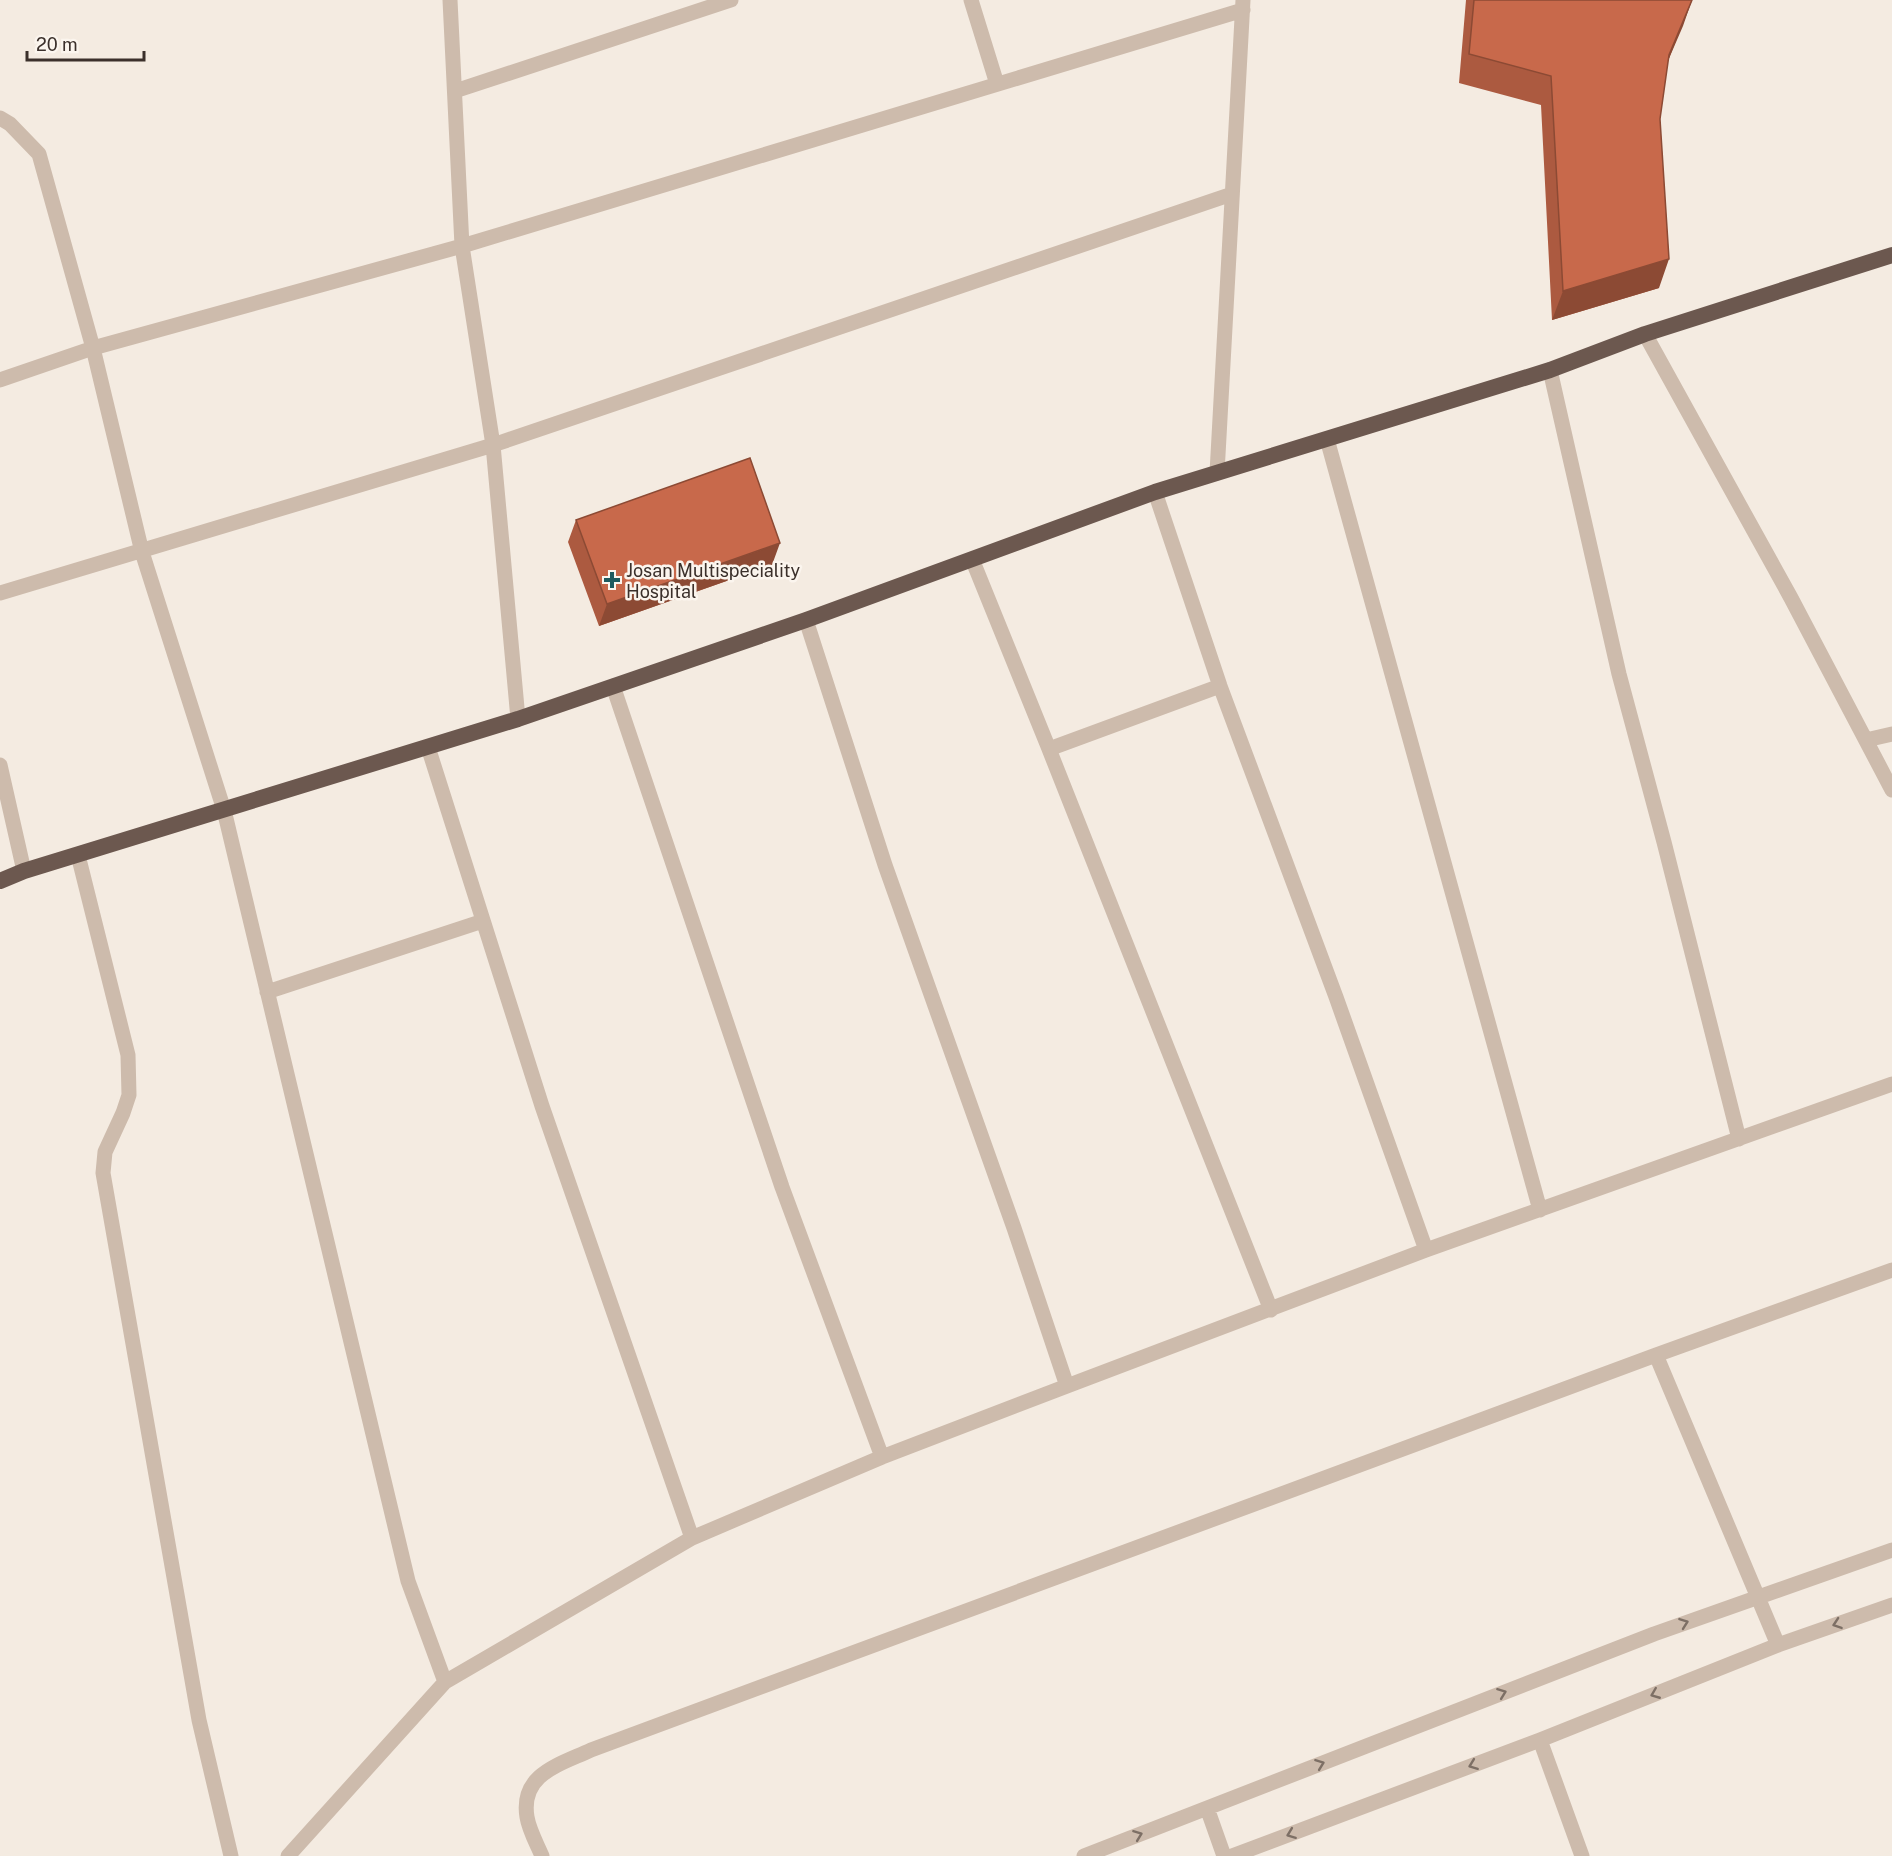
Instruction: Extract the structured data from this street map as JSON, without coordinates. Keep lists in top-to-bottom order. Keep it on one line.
{"places":{"health":["Josan Multispeciality Hospital"]},"scale_bar":"20 m"}
